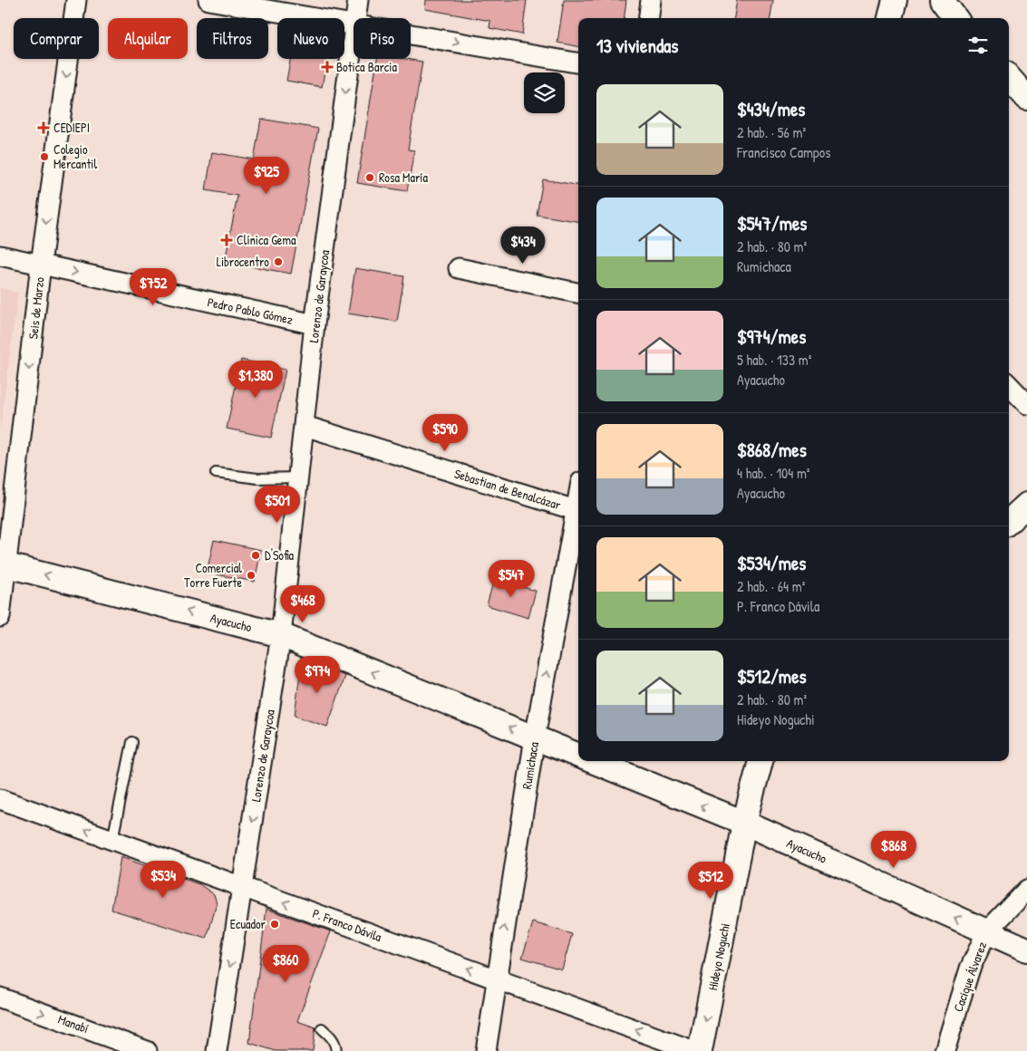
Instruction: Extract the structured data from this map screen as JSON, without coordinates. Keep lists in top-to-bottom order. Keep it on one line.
{"streets":{"street":["Lorenzo de Garaycoa","Seis de Marzo","Pedro Pablo Gómez","Sebastian de Benalcázar","Ayacucho","Rumichaca","P. Franco Dávila","Hideyo Noguchi","Cacique Álvarez","Manabí"]},"crossings":[["Lorenzo de Garaycoa","Pedro Pablo Gómez"],["Lorenzo de Garaycoa","Sebastian de Benalcázar"],["Lorenzo de Garaycoa","Ayacucho"],["Lorenzo de Garaycoa","P. Franco Dávila"],["Seis de Marzo","Pedro Pablo Gómez"],["Seis de Marzo","Ayacucho"],["Ayacucho","Rumichaca"],["Ayacucho","Hideyo Noguchi"],["Ayacucho","Cacique Álvarez"],["Rumichaca","P. Franco Dávila"]],"one_way":["Lorenzo de Garaycoa","Seis de Marzo","Pedro Pablo Gómez","Ayacucho","Rumichaca","P. Franco Dávila","Hideyo Noguchi","Manabí"],"places":{"health":["Botica Barcia","CEDIEPI","Clínica Gema"],"other":["Colegio Mercantil","Rosa María","Librocentro","D'Sofia","Comercial Torre Fuerte","Ecuador"]},"page":{"chip":["Comprar","Alquilar","Filtros","Nuevo","Piso"],"heading":"13 viviendas","list":[{"name":"$434/mes","note":"2 hab. · 56 m² · Francisco Campos"},{"name":"$547/mes","note":"2 hab. · 80 m² · Rumichaca"},{"name":"$974/mes","note":"5 hab. · 133 m² · Ayacucho"},{"name":"$868/mes","note":"4 hab. · 104 m² · Ayacucho"},{"name":"$534/mes","note":"2 hab. · 64 m² · P. Franco Dávila"},{"name":"$512/mes","note":"2 hab. · 80 m² · Hideyo Noguchi"}],"price":["$925","$434","$752","$1,380","$590","$501","$547","$468","$974","$868","$534","$512","$860"]}}
